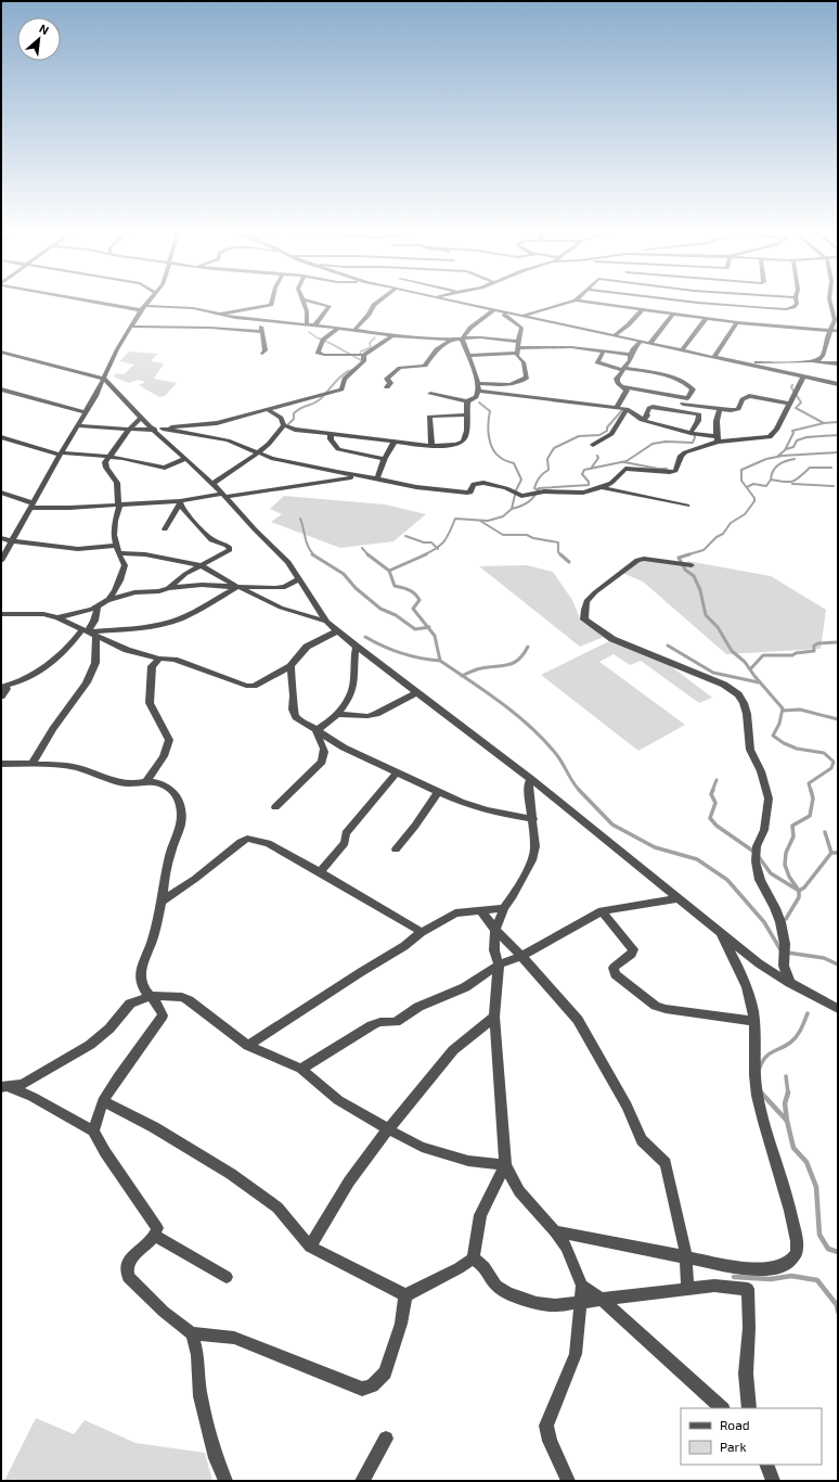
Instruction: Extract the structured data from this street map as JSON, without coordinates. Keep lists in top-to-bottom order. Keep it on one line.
{"legend":["Road","Park"],"north":"top right"}
